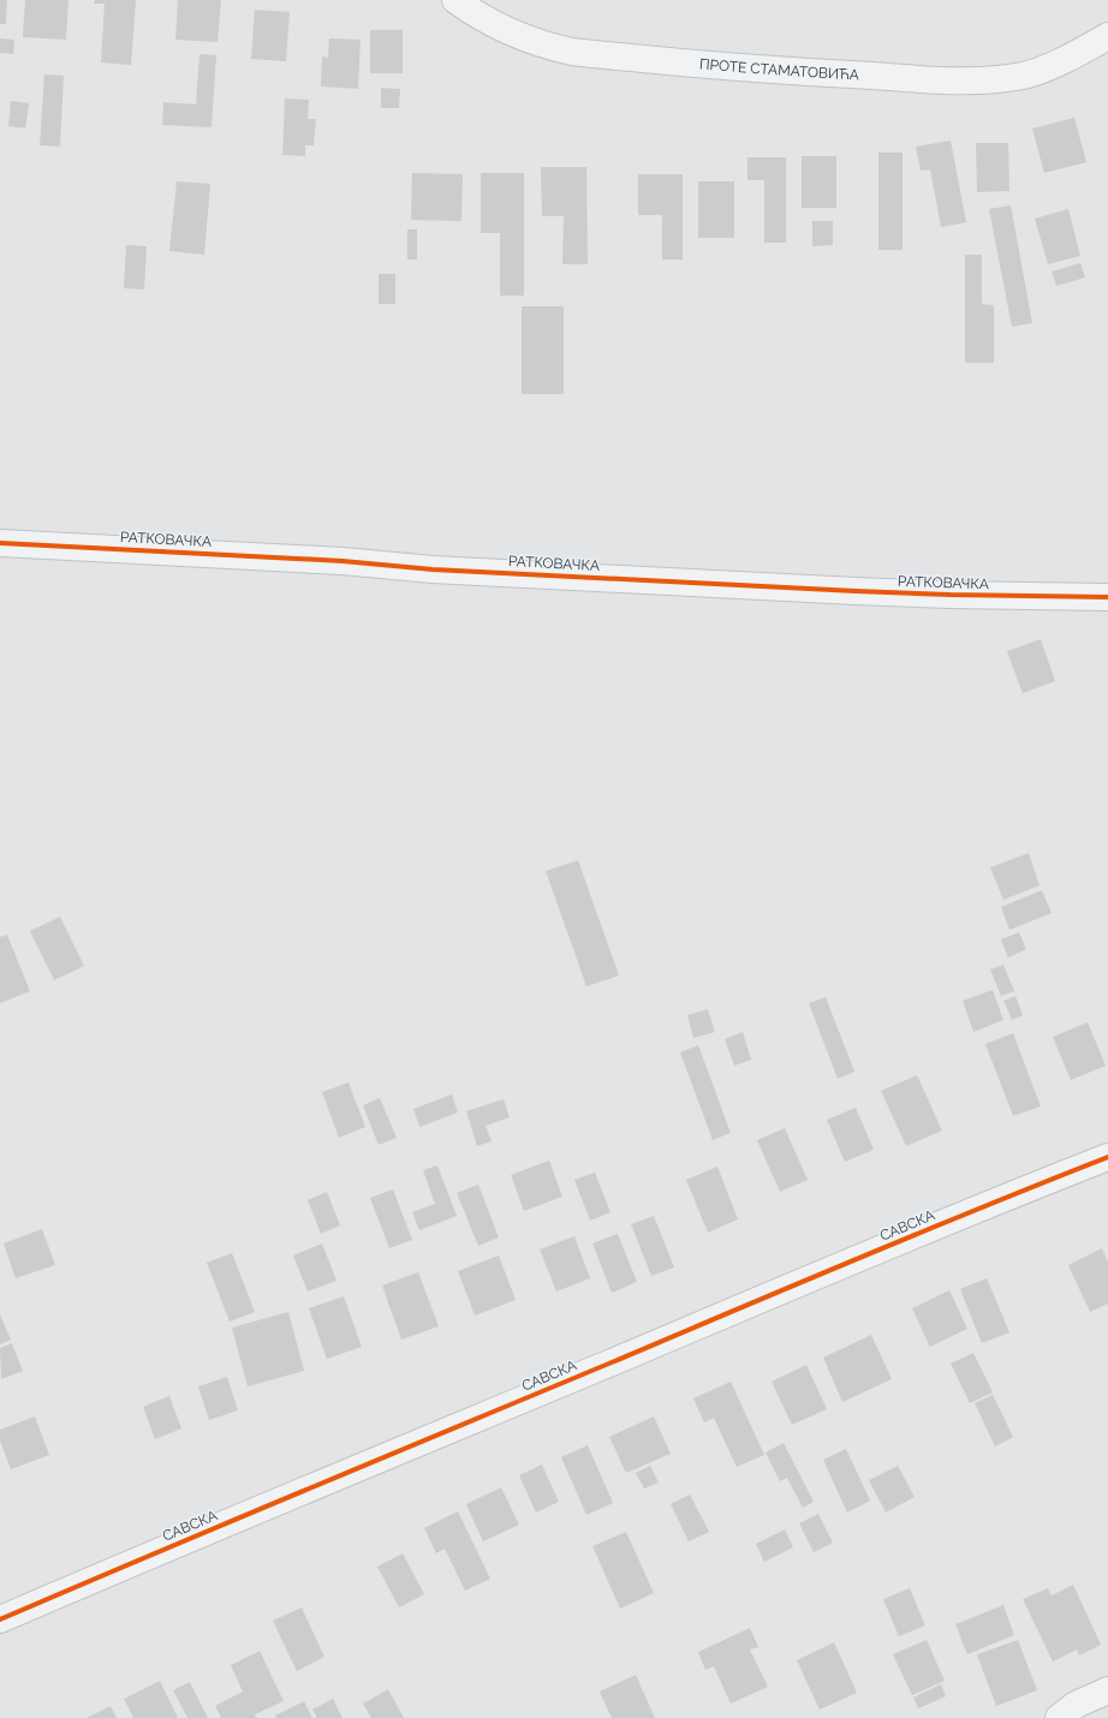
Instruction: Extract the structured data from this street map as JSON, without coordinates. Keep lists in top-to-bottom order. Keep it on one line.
{"streets":{"street":["ПРОТЕ СТАМАТОВИЋА","РАТКОВАЧКА","САВСКА"]}}
